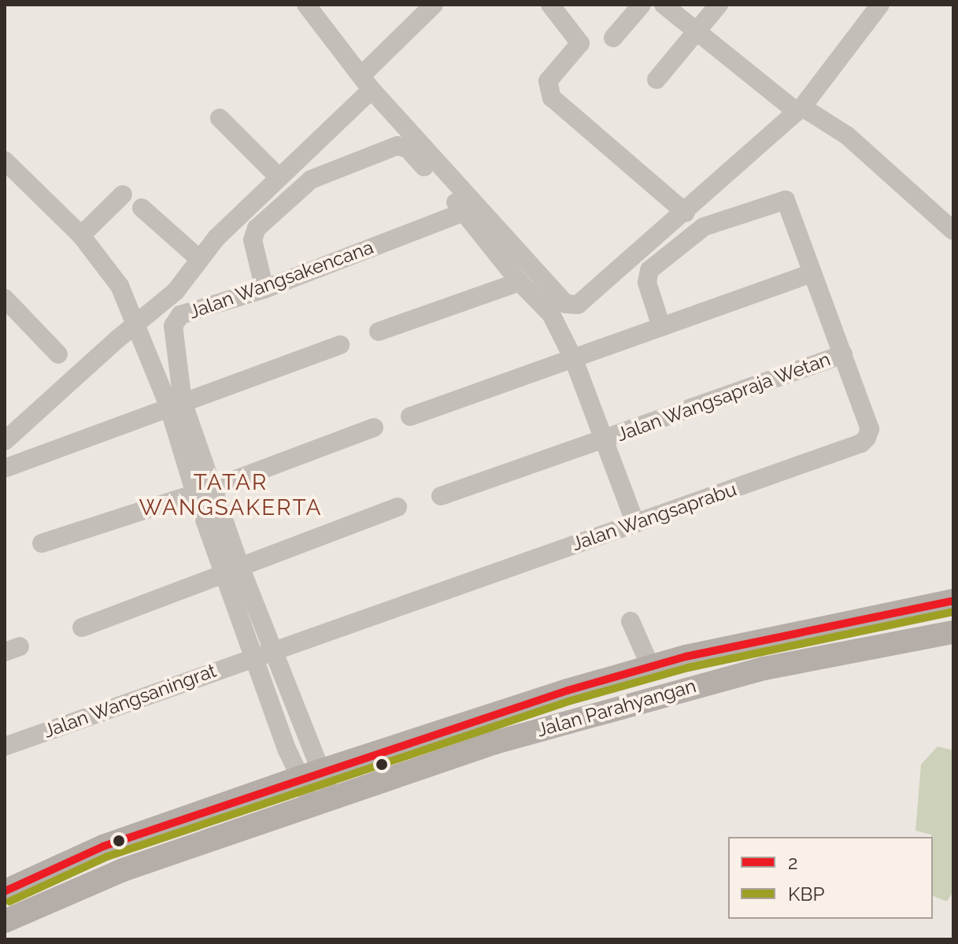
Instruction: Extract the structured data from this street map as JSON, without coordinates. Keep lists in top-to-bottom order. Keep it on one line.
{"streets":{"main road":["Jalan Parahyangan"],"street":["Jalan Wangsakencana","Jalan Wangsapraja Wetan","Jalan Wangsaprabu","Jalan Wangsaningrat"]},"crossings":[["Jalan Wangsapraja Wetan","Jalan Wangsaprabu"],["Jalan Wangsaprabu","Jalan Wangsaningrat"]],"districts":["TATAR WANGSAKERTA"],"lines":["transit line 2","transit line KBP"],"legend":["2","KBP"]}
